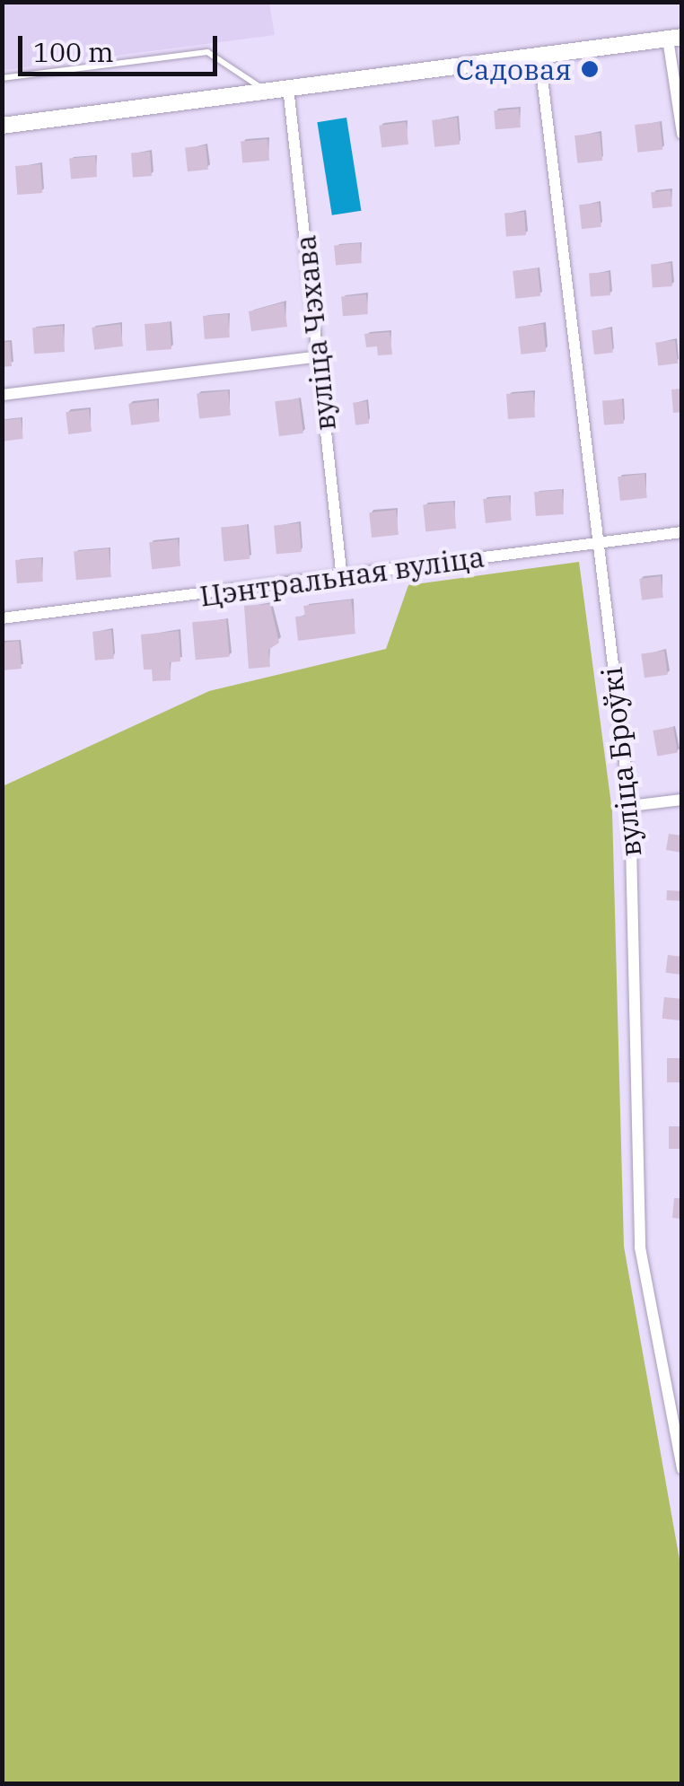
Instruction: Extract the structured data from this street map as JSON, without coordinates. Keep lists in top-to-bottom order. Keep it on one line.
{"streets":{"street":["вуліца Чэхава","Цэнтральная вуліца","вуліца Броўкі"]},"crossings":[["вуліца Чэхава","Цэнтральная вуліца"],["Цэнтральная вуліца","вуліца Броўкі"]],"places":["Садовая"],"scale_bar":"100 m"}
